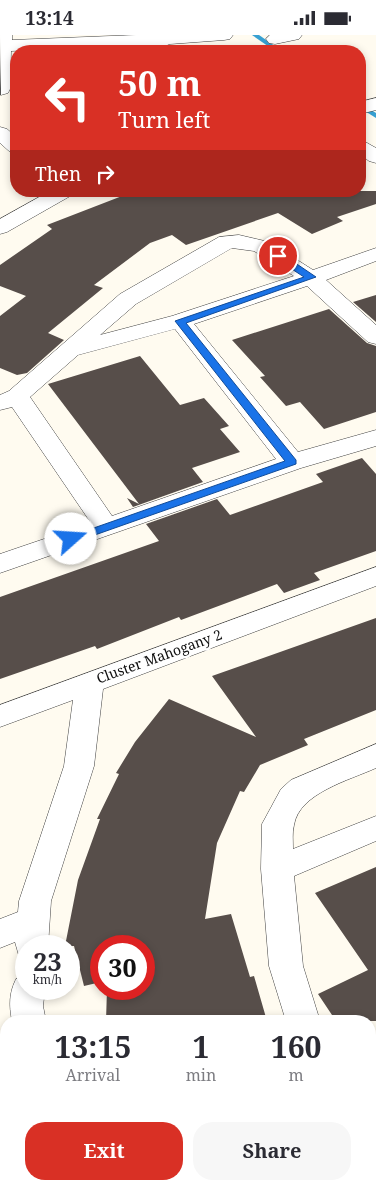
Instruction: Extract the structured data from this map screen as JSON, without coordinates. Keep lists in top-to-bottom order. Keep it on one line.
{"streets":{"street":["Cluster Mahogany 2"]},"page":{"status":"13:14","turn":["50 m","Turn left"],"then":"Then","speed":"23 km/h","limit":"30","eta":["13:15","Arrival","1","min","160","m"],"buttons":["Exit","Share"]}}
